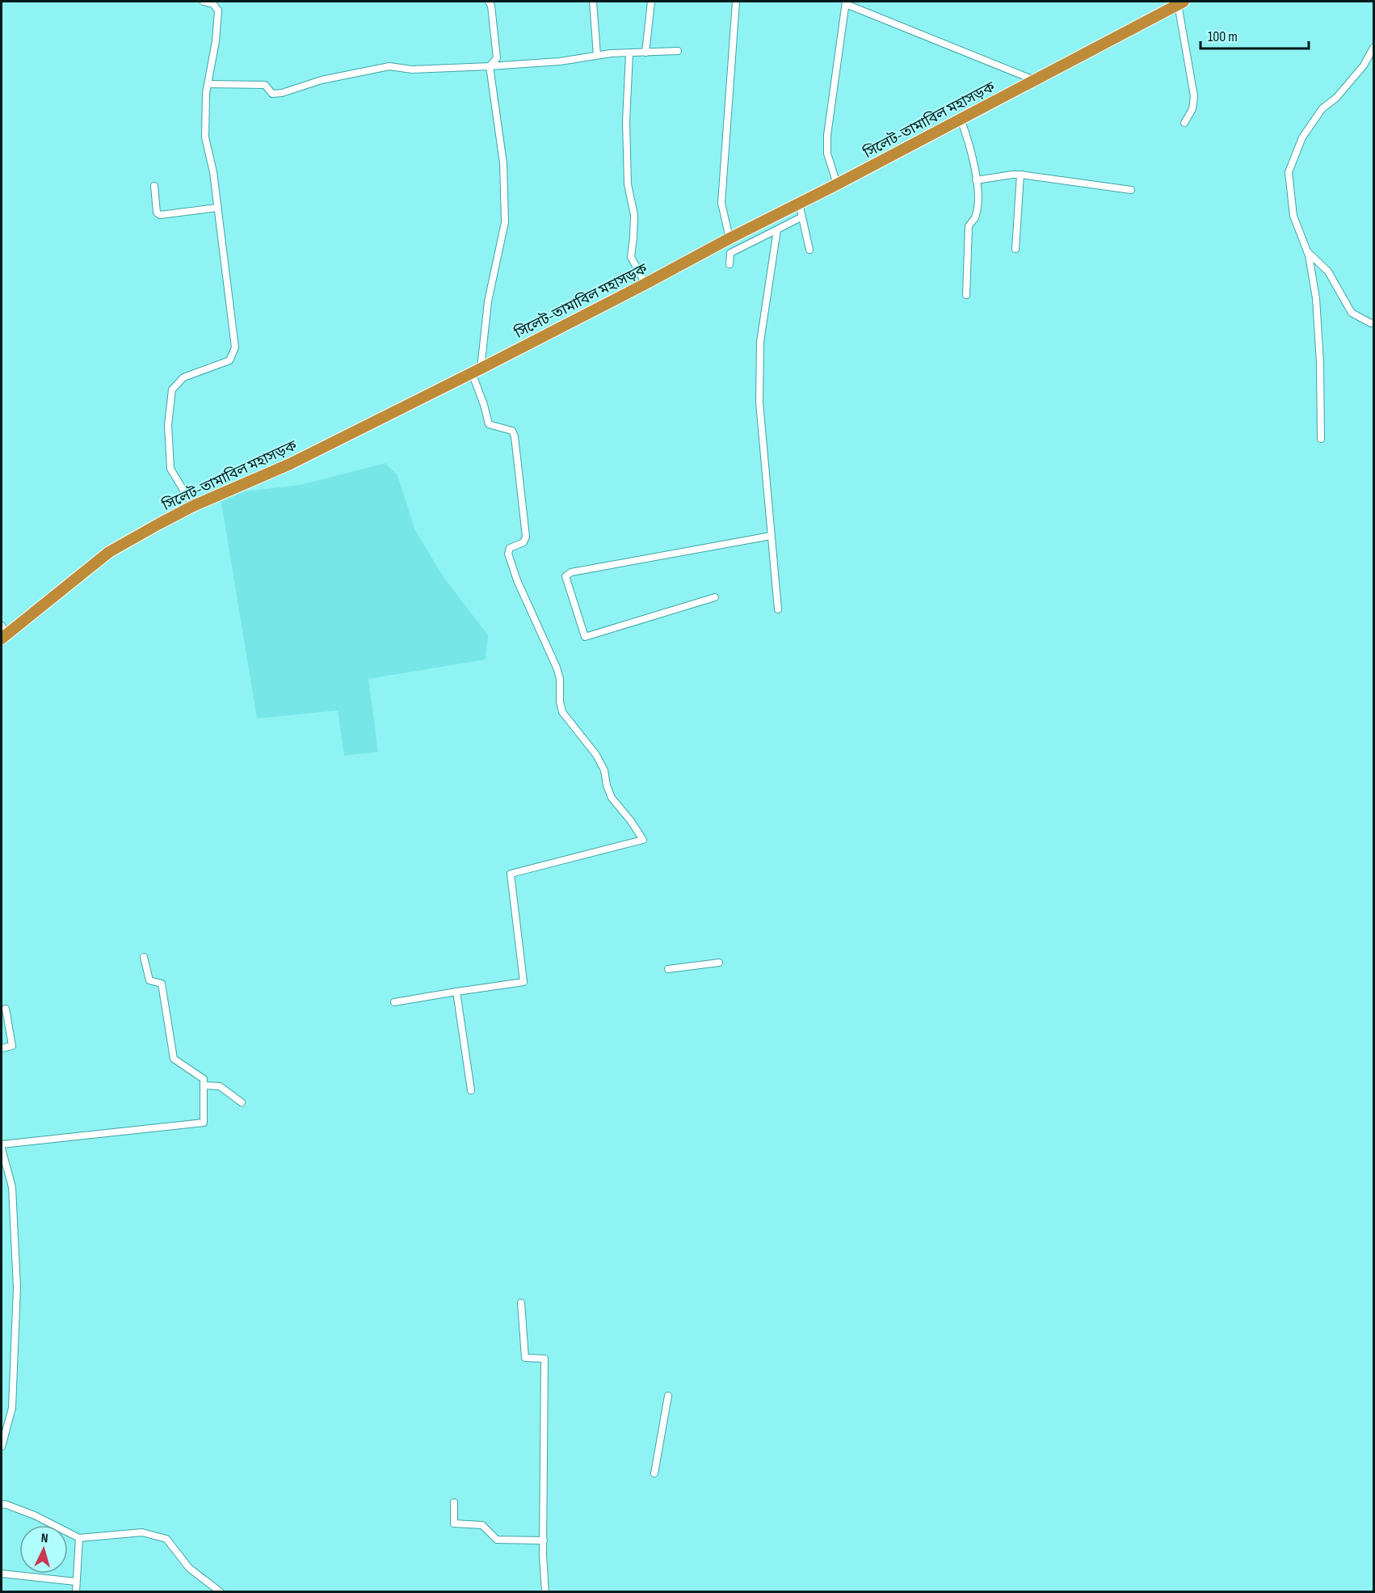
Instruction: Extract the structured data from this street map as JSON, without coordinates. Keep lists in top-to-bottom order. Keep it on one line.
{"streets":{"highway":["সিলেট-তামাবিল মহাসড়ক"]},"scale_bar":"100 m","north":"top"}
